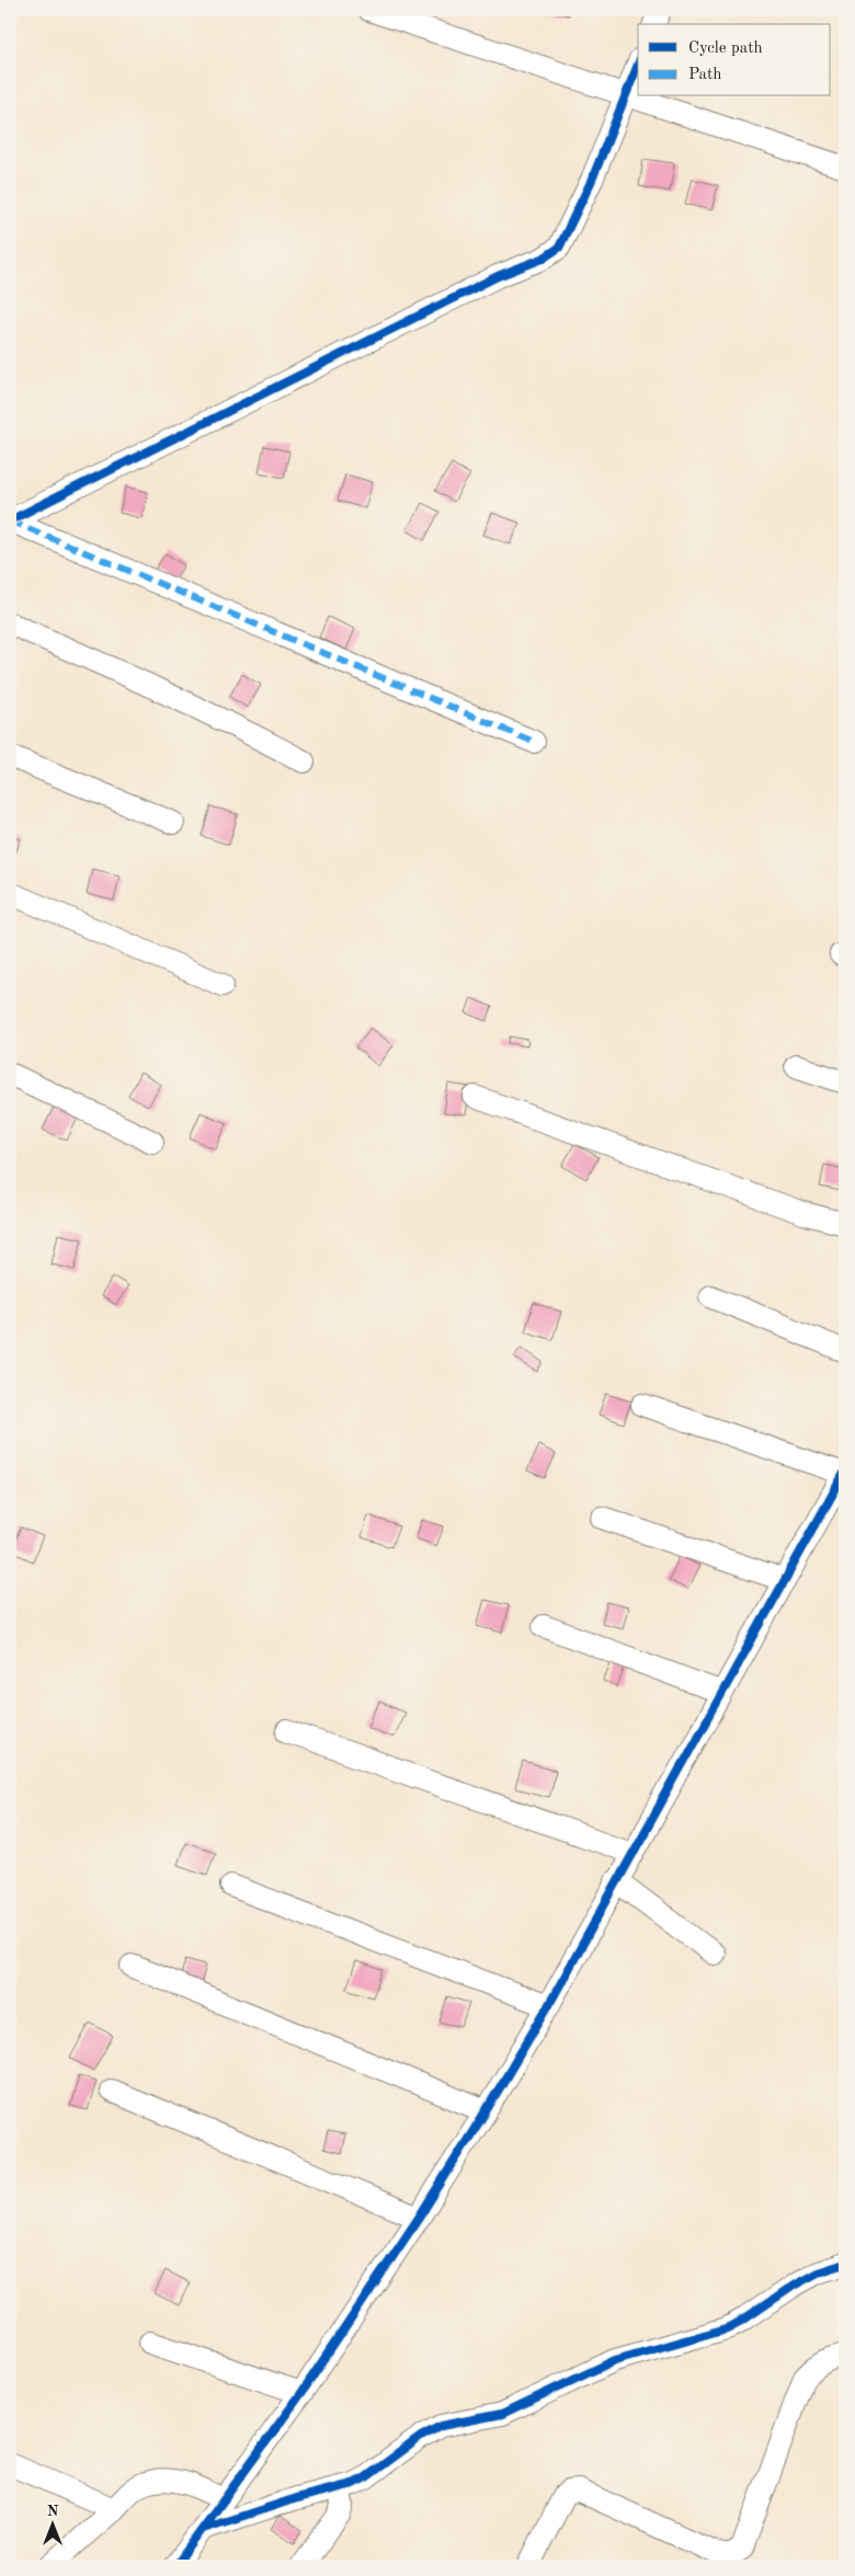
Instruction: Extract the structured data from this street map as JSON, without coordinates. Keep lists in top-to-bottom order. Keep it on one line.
{"legend":["Cycle path","Path"],"north":"top"}
